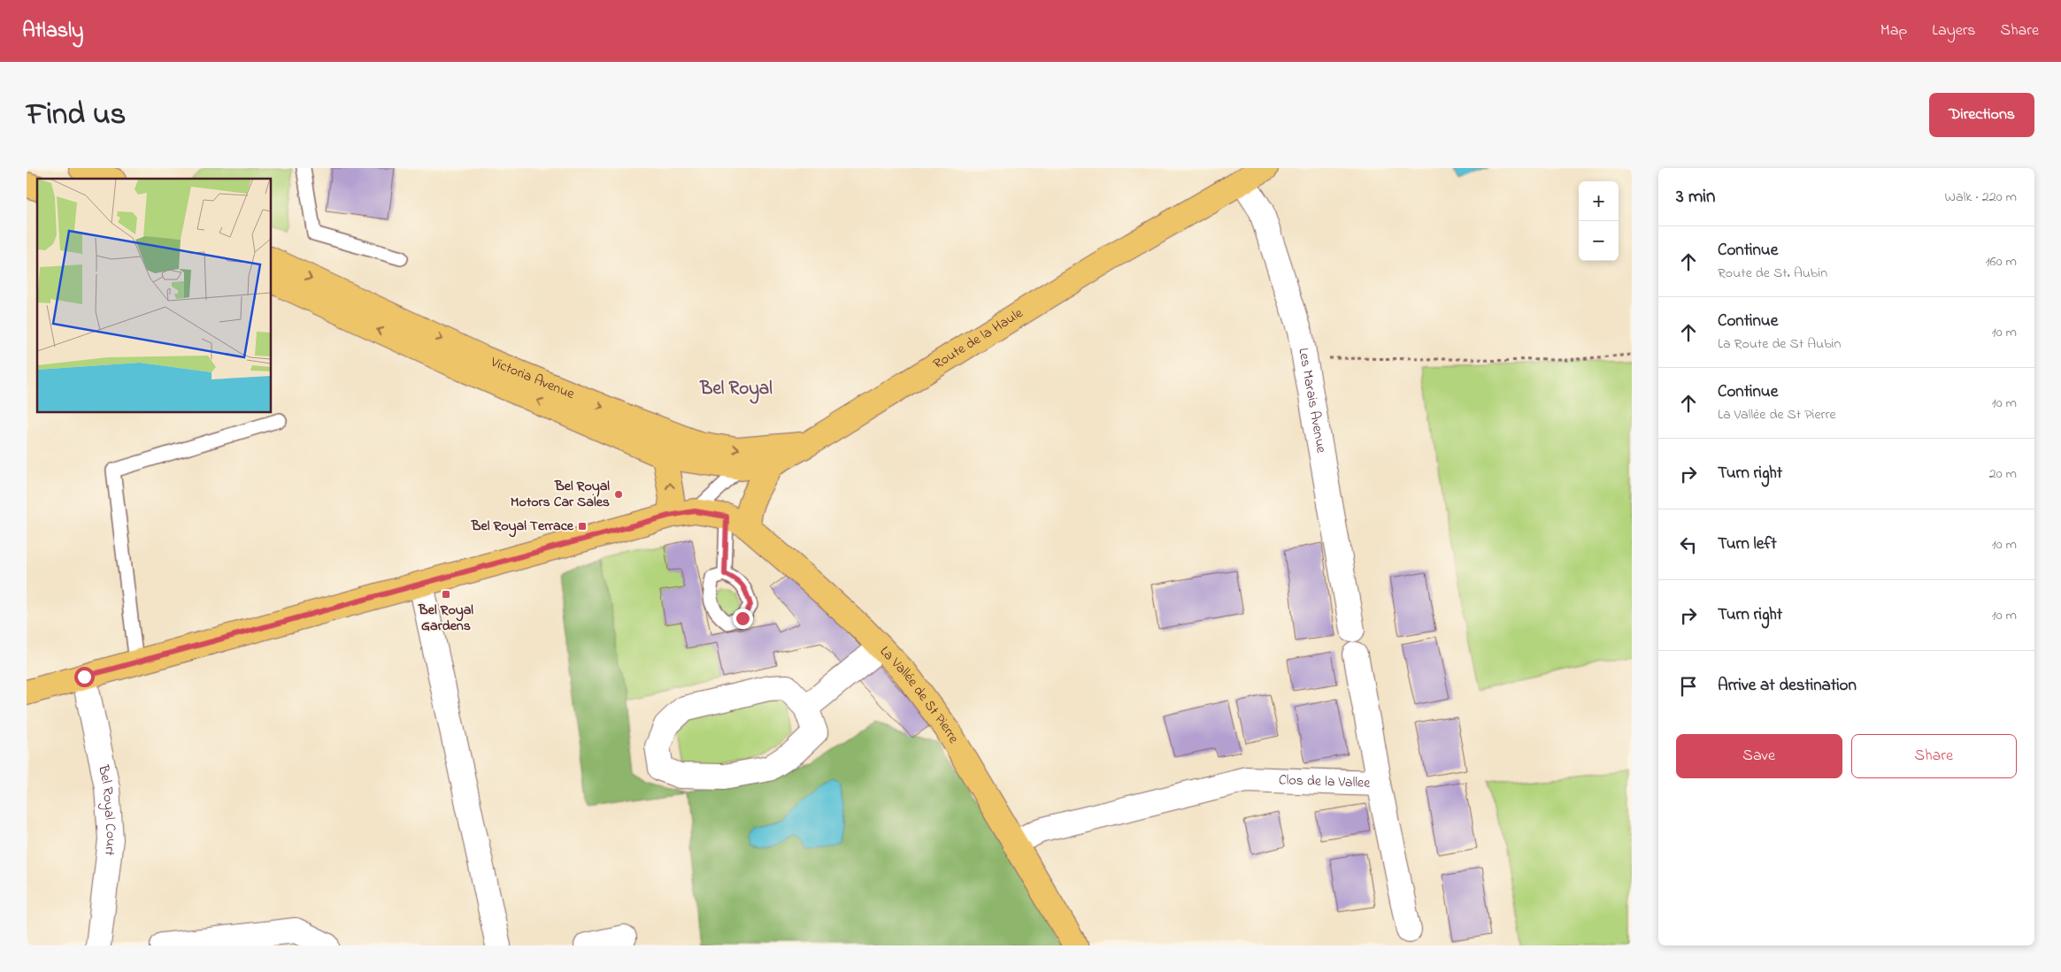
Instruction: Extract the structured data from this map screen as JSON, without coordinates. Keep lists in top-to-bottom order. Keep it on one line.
{"streets":{"main road":["Route de la Haule","Victoria Avenue","La Vallée de St Pierre"],"street":["Les Marais Avenue","Clos de la Vallee","Bel Royal Court"]},"crossings":[["Route de la Haule","Victoria Avenue"],["Route de la Haule","Les Marais Avenue"],["La Vallée de St Pierre","Clos de la Vallee"]],"districts":["Bel Royal"],"places":{"other":["Bel Royal Motors Car Sales"],"transit":["Bel Royal Terrace","Bel Royal Gardens"]},"page":{"header":"Atlasly","nav":["Map","Layers","Share"],"title":"Find us","buttons":["Directions",["Save","Share"]],"heading":["3 min","Walk · 220 m"],"map_buttons":["+","−"],"list":[["Continue","Route de St. Aubin","160 m"],["Continue","La Route de St Aubin","10 m"],["Continue","La Vallée de St Pierre","10 m"],["Turn right","20 m"],["Turn left","10 m"],["Turn right","10 m"],"Arrive at destination"]}}
